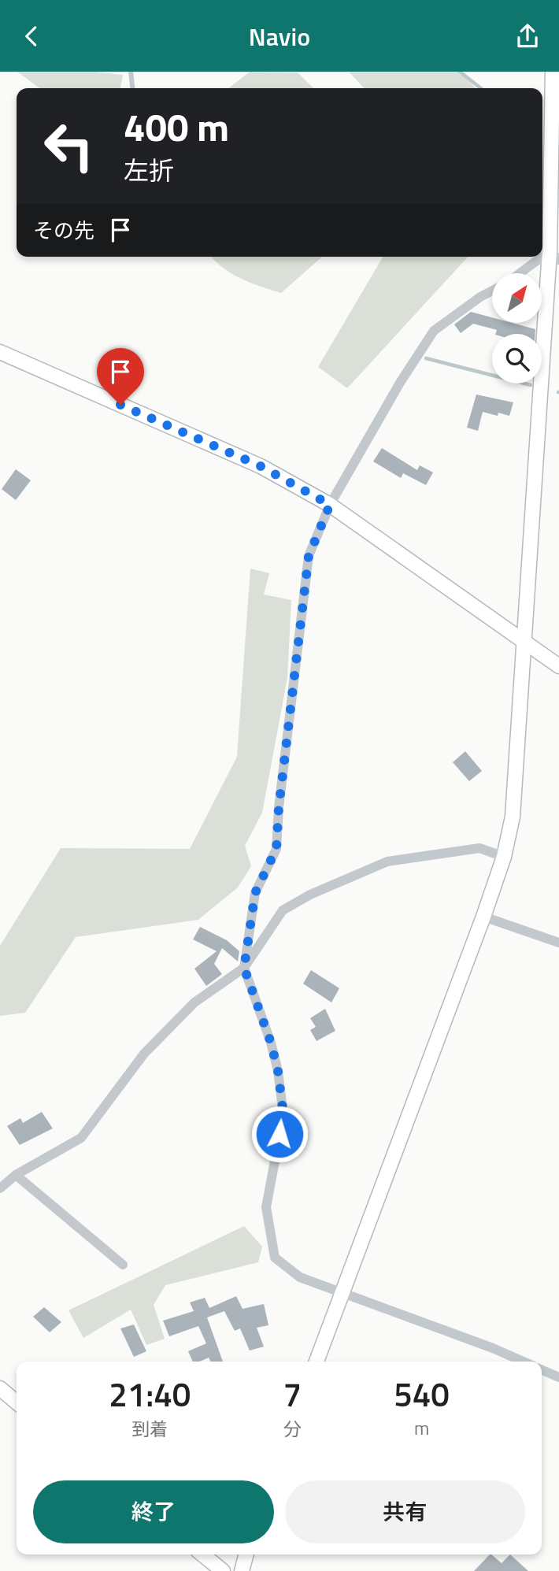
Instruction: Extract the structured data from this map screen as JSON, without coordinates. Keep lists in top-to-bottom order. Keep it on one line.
{"north":"top right","page":{"header":"Navio","turn":["400 m","左折"],"then":"その先","eta":["21:40","到着","7","分","540","m"],"buttons":["終了","共有"]}}
